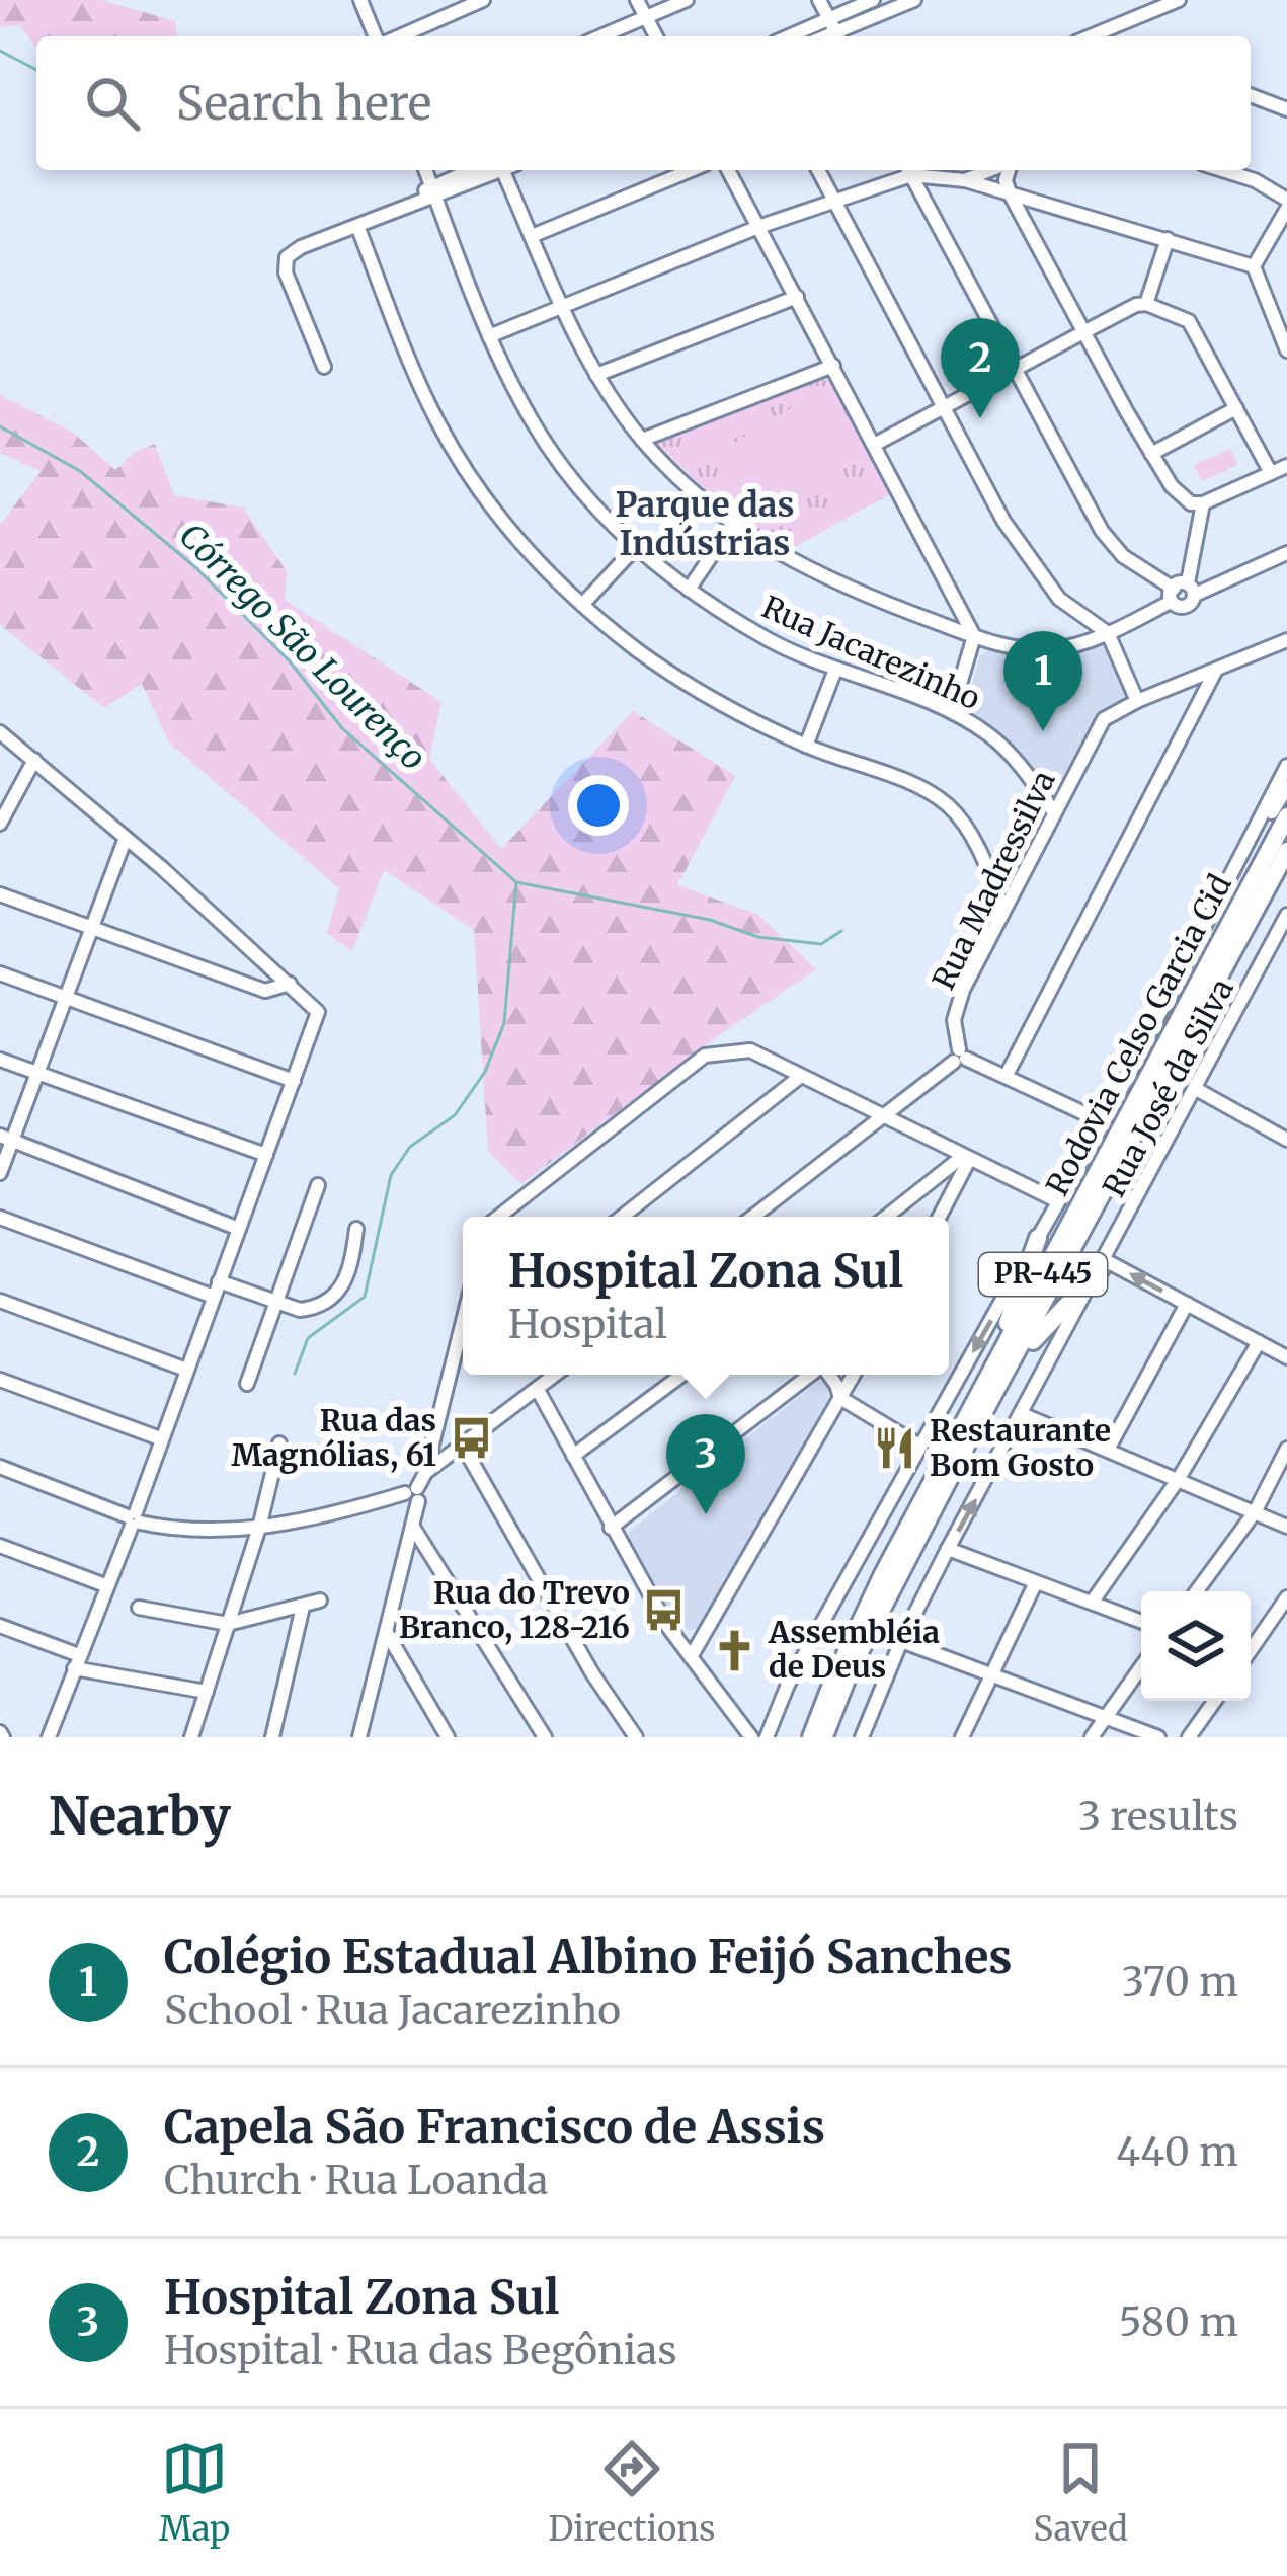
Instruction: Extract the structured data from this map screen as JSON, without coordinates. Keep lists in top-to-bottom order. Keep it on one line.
{"streets":{"highway":["Rodovia Celso Garcia Cid","PR-445"],"street":["Rua Jacarezinho","Rua Madressilva","Rua José da Silva"]},"crossings":[["Rua Jacarezinho","Rua Madressilva"]],"districts":["Parque das Indústrias"],"water":["Córrego São Lourenço"],"places":{"bus stop":["Rua das Magnólias, 61","Rua do Trevo Branco, 128-216"],"restaurant":["Restaurante Bom Gosto"],"church":["Assembléia de Deus"]},"page":{"search":"Search here","pins":["2","1","3"],"popup":["Hospital Zona Sul","Hospital"],"heading":["Nearby","3 results"],"list":[{"mark":"1","name":"Colégio Estadual Albino Feijó Sanches","note":"School · Rua Jacarezinho","value":"370 m"},{"mark":"2","name":"Capela São Francisco de Assis","note":"Church · Rua Loanda","value":"440 m"},{"mark":"3","name":"Hospital Zona Sul","note":"Hospital · Rua das Begônias","value":"580 m"}],"nav":["Map","Directions","Saved"]}}
